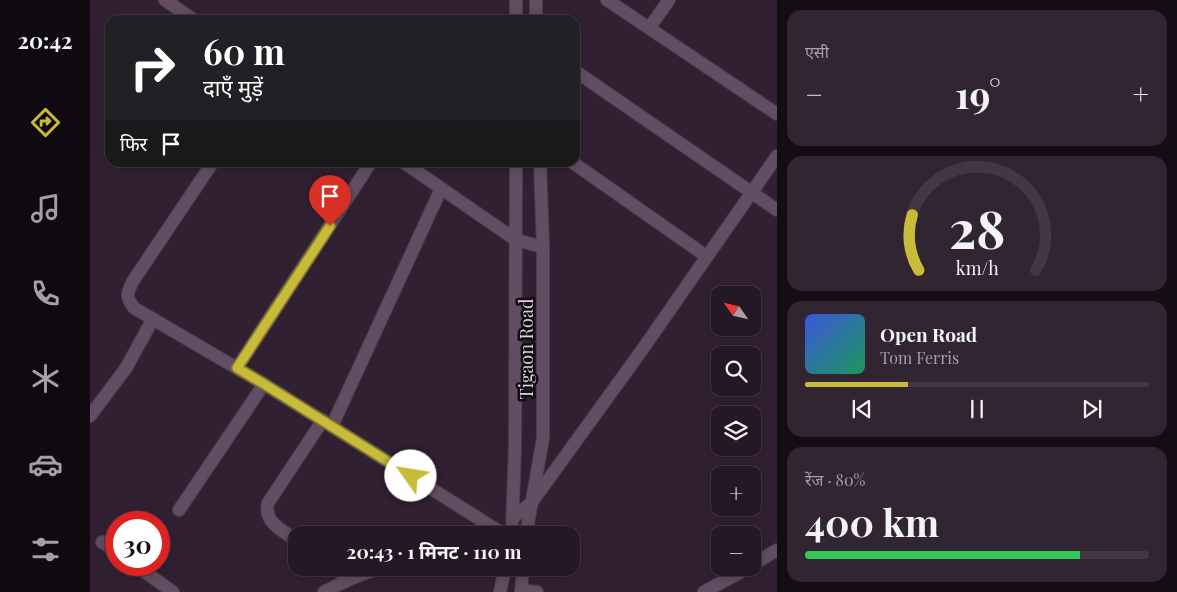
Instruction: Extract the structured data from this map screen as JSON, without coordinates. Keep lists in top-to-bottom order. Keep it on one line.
{"streets":{"street":["Tigaon Road"]},"north":"top left","page":{"tabs":"20:42","tile":["एसी",["रेंज · 80%","400 km"]],"turn":["60 m","दाएँ मुड़ें"],"heat":["−","19°","+"],"then":"फिर","map_buttons":["+","−"],"song":["Open Road","Tom Ferris"],"limit":"30","trip":"20:43 · 1 मिनट · 110 m","gauge":["28","km/h"]}}
